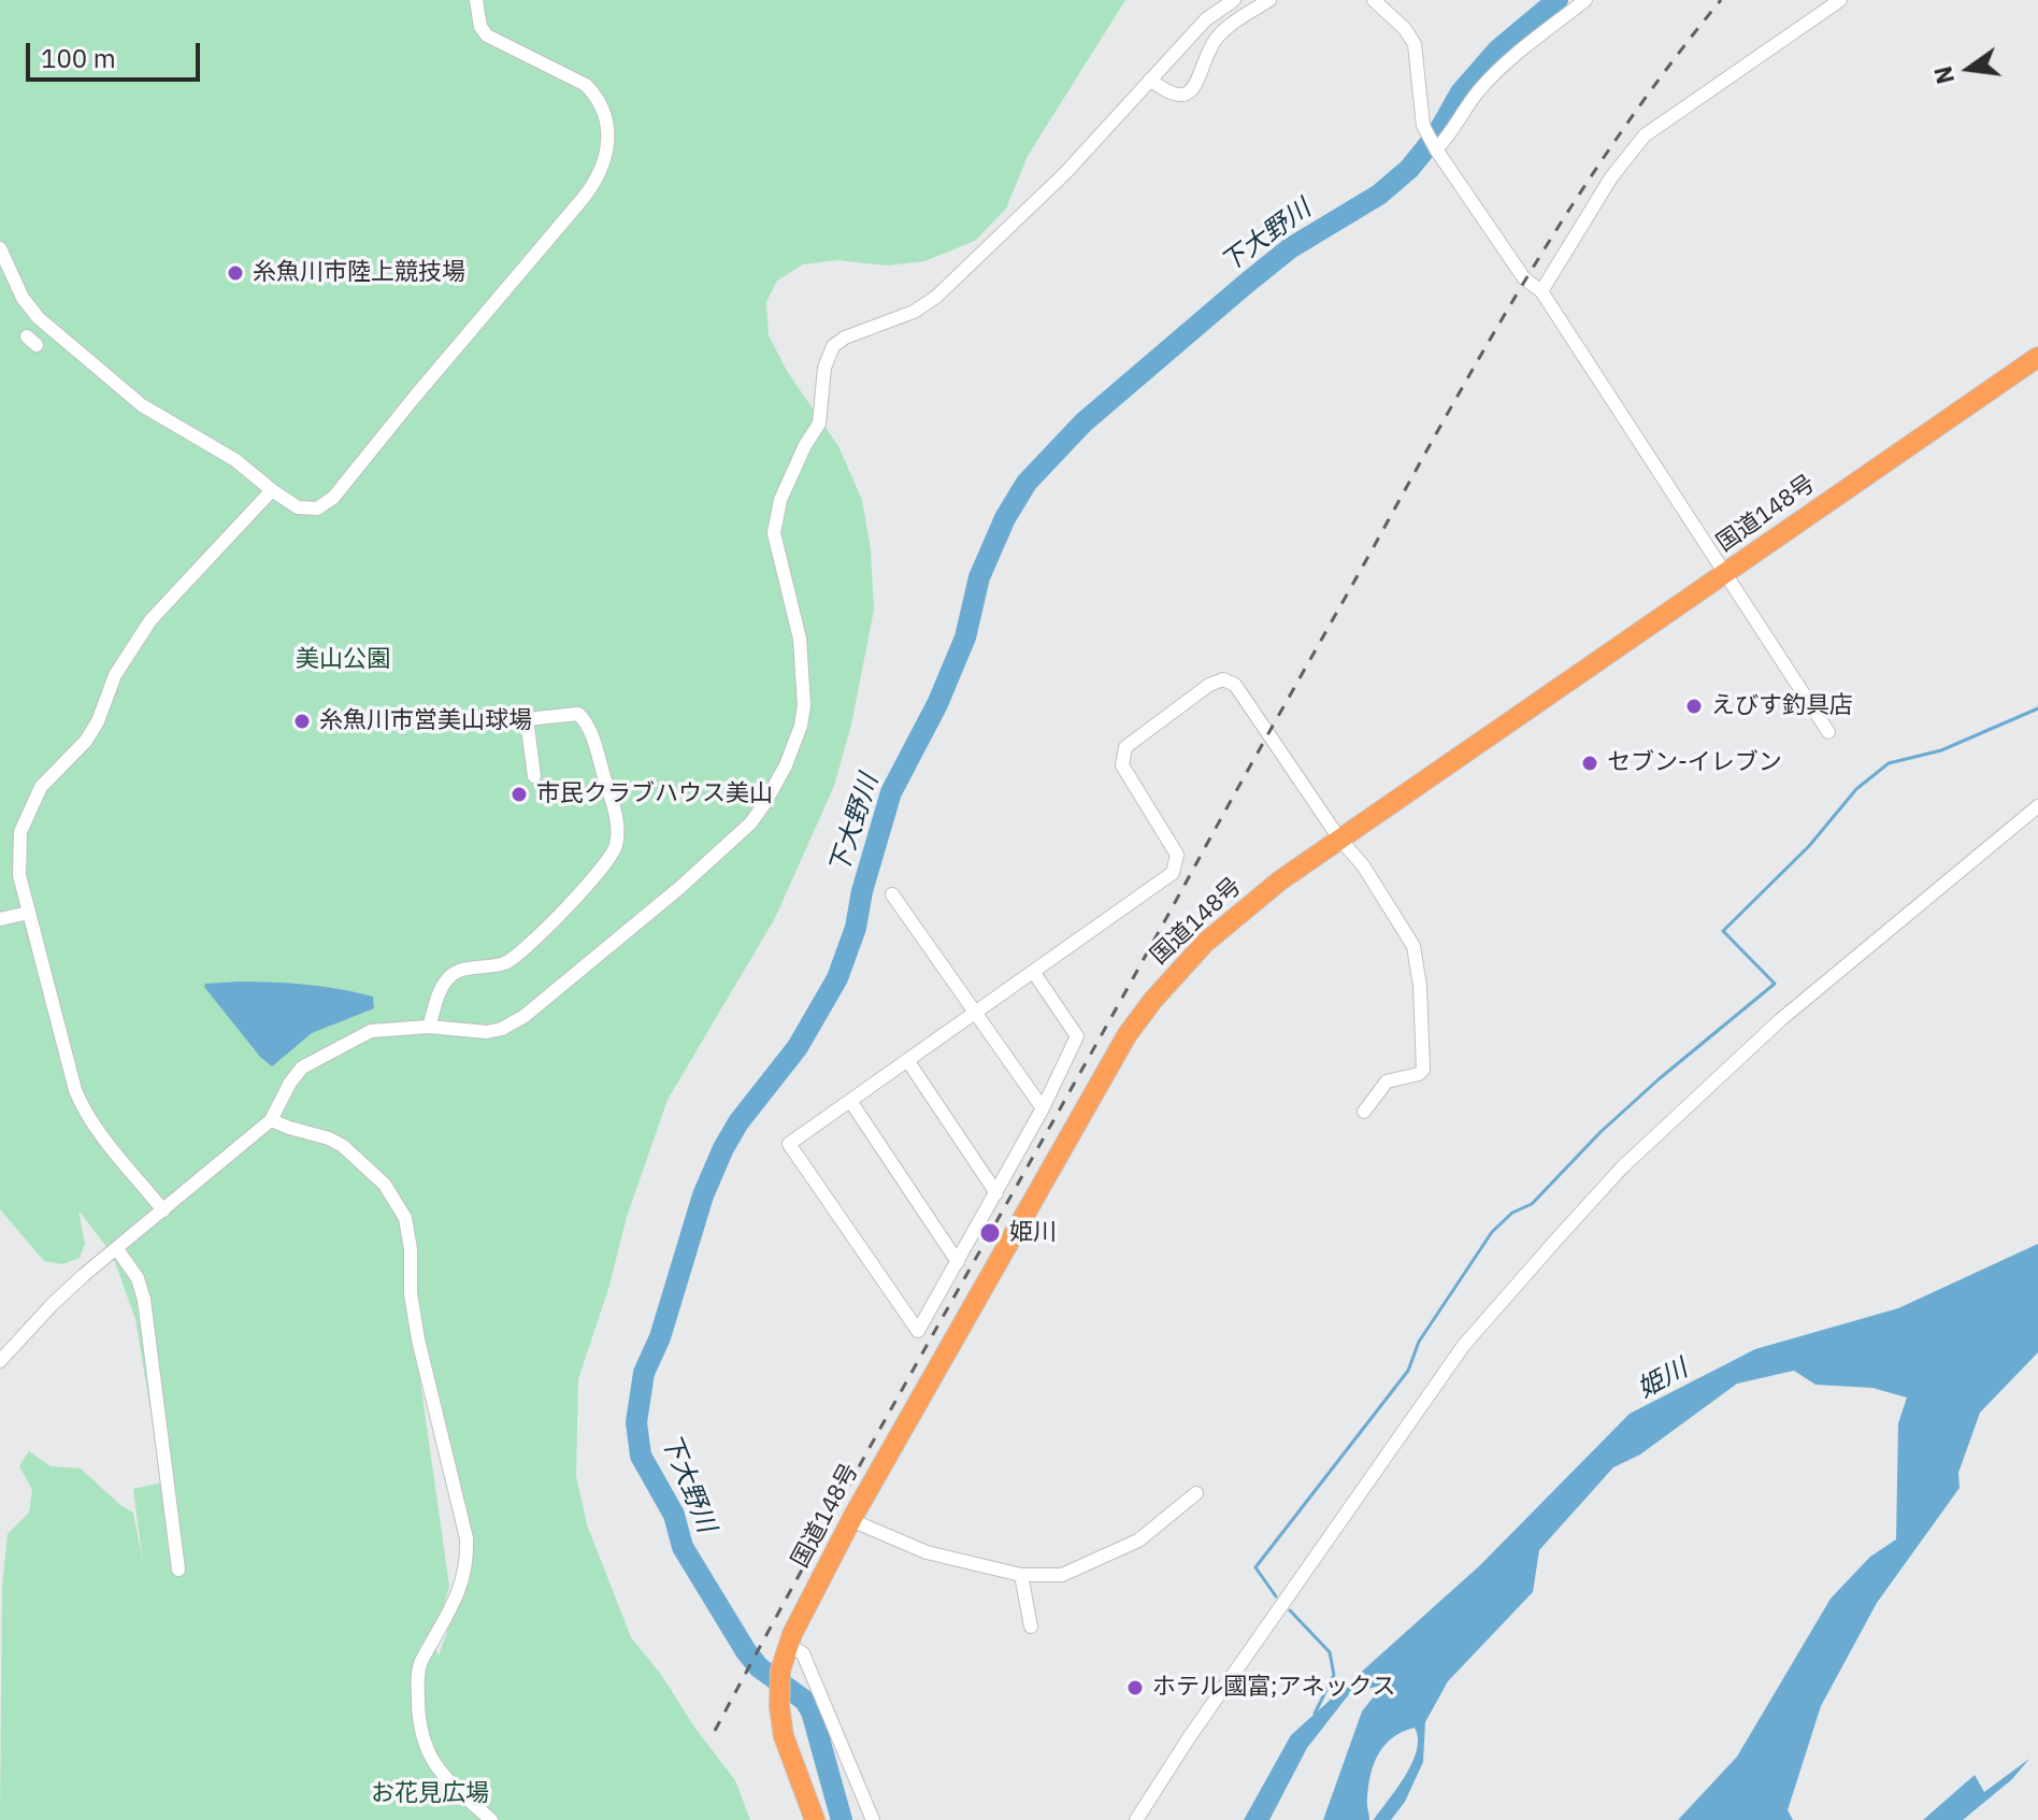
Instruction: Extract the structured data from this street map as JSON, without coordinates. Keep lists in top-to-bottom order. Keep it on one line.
{"streets":{"highway":["国道148号"]},"water":["下大野川","姫川"],"parks":["美山公園","お花見広場"],"places":["糸魚川市陸上競技場","えびす釣具店","糸魚川市営美山球場","セブン-イレブン","市民クラブハウス美山","姫川","ホテル國富;アネックス"],"scale_bar":"100 m","north":"left"}
